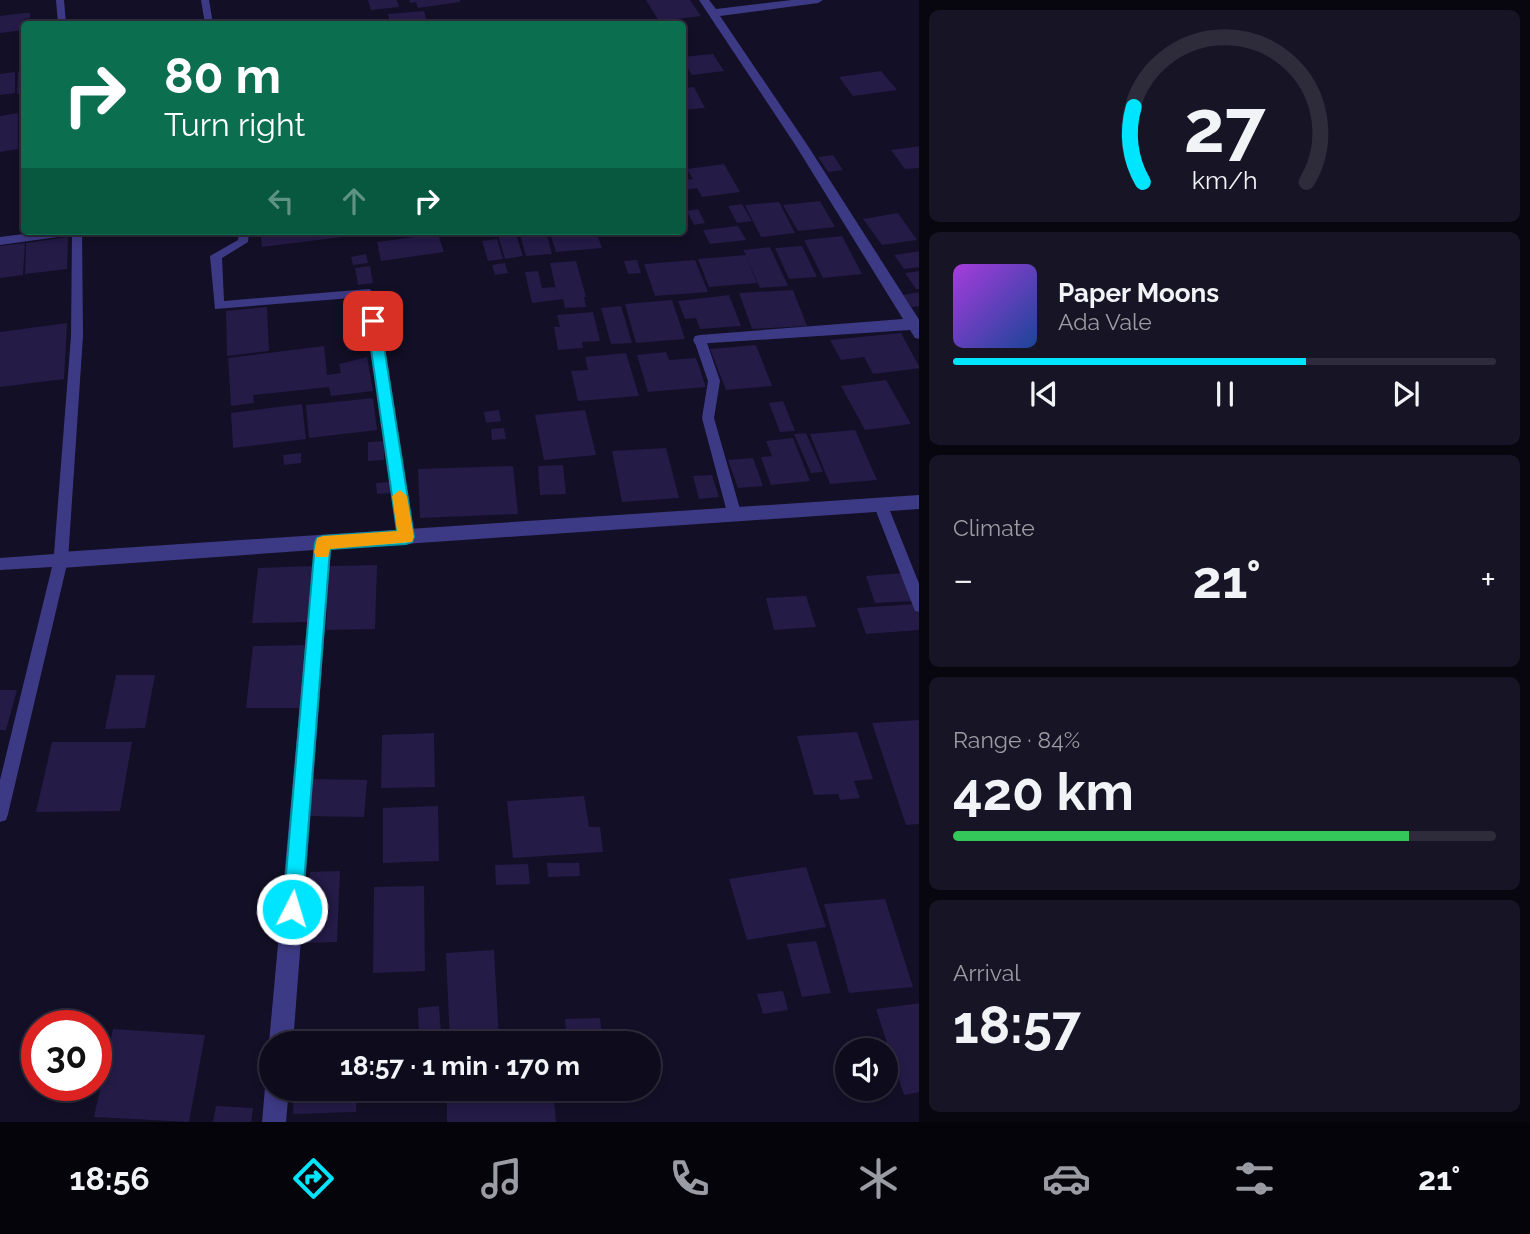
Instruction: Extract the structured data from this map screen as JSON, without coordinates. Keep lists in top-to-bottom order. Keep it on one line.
{"page":{"turn":["80 m","Turn right"],"song":["Paper Moons","Ada Vale"],"tile":["Climate",["Range · 84%","420 km"],["Arrival","18:57"]],"heat":["−","21°","+"],"limit":"30","trip":"18:57 · 1 min · 170 m","tabs":["18:56","21°"],"gauge":["27","km/h"]}}
